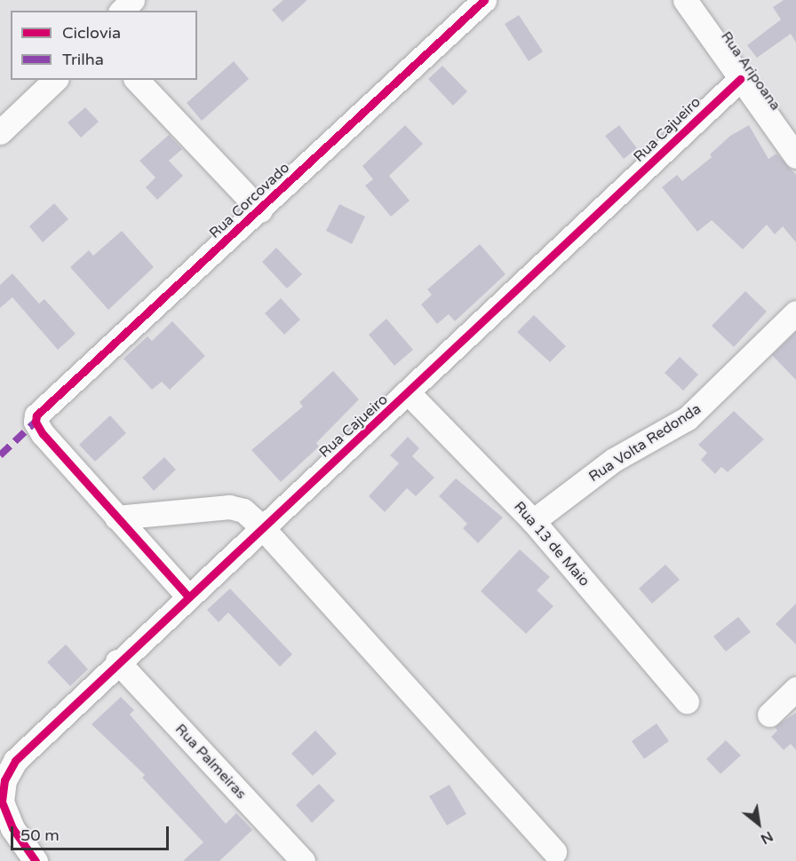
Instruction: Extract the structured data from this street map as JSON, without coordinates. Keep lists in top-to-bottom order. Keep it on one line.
{"streets":{"street":["Rua Aripoana","Rua Cajueiro","Rua Corcovado","Rua Volta Redonda","Rua 13 de Maio","Rua Palmeiras"]},"crossings":[["Rua Aripoana","Rua Cajueiro"],["Rua Cajueiro","Rua 13 de Maio"],["Rua Cajueiro","Rua Palmeiras"],["Rua Volta Redonda","Rua 13 de Maio"]],"legend":["Ciclovia","Trilha"],"scale_bar":"50 m","north":"bottom right"}
